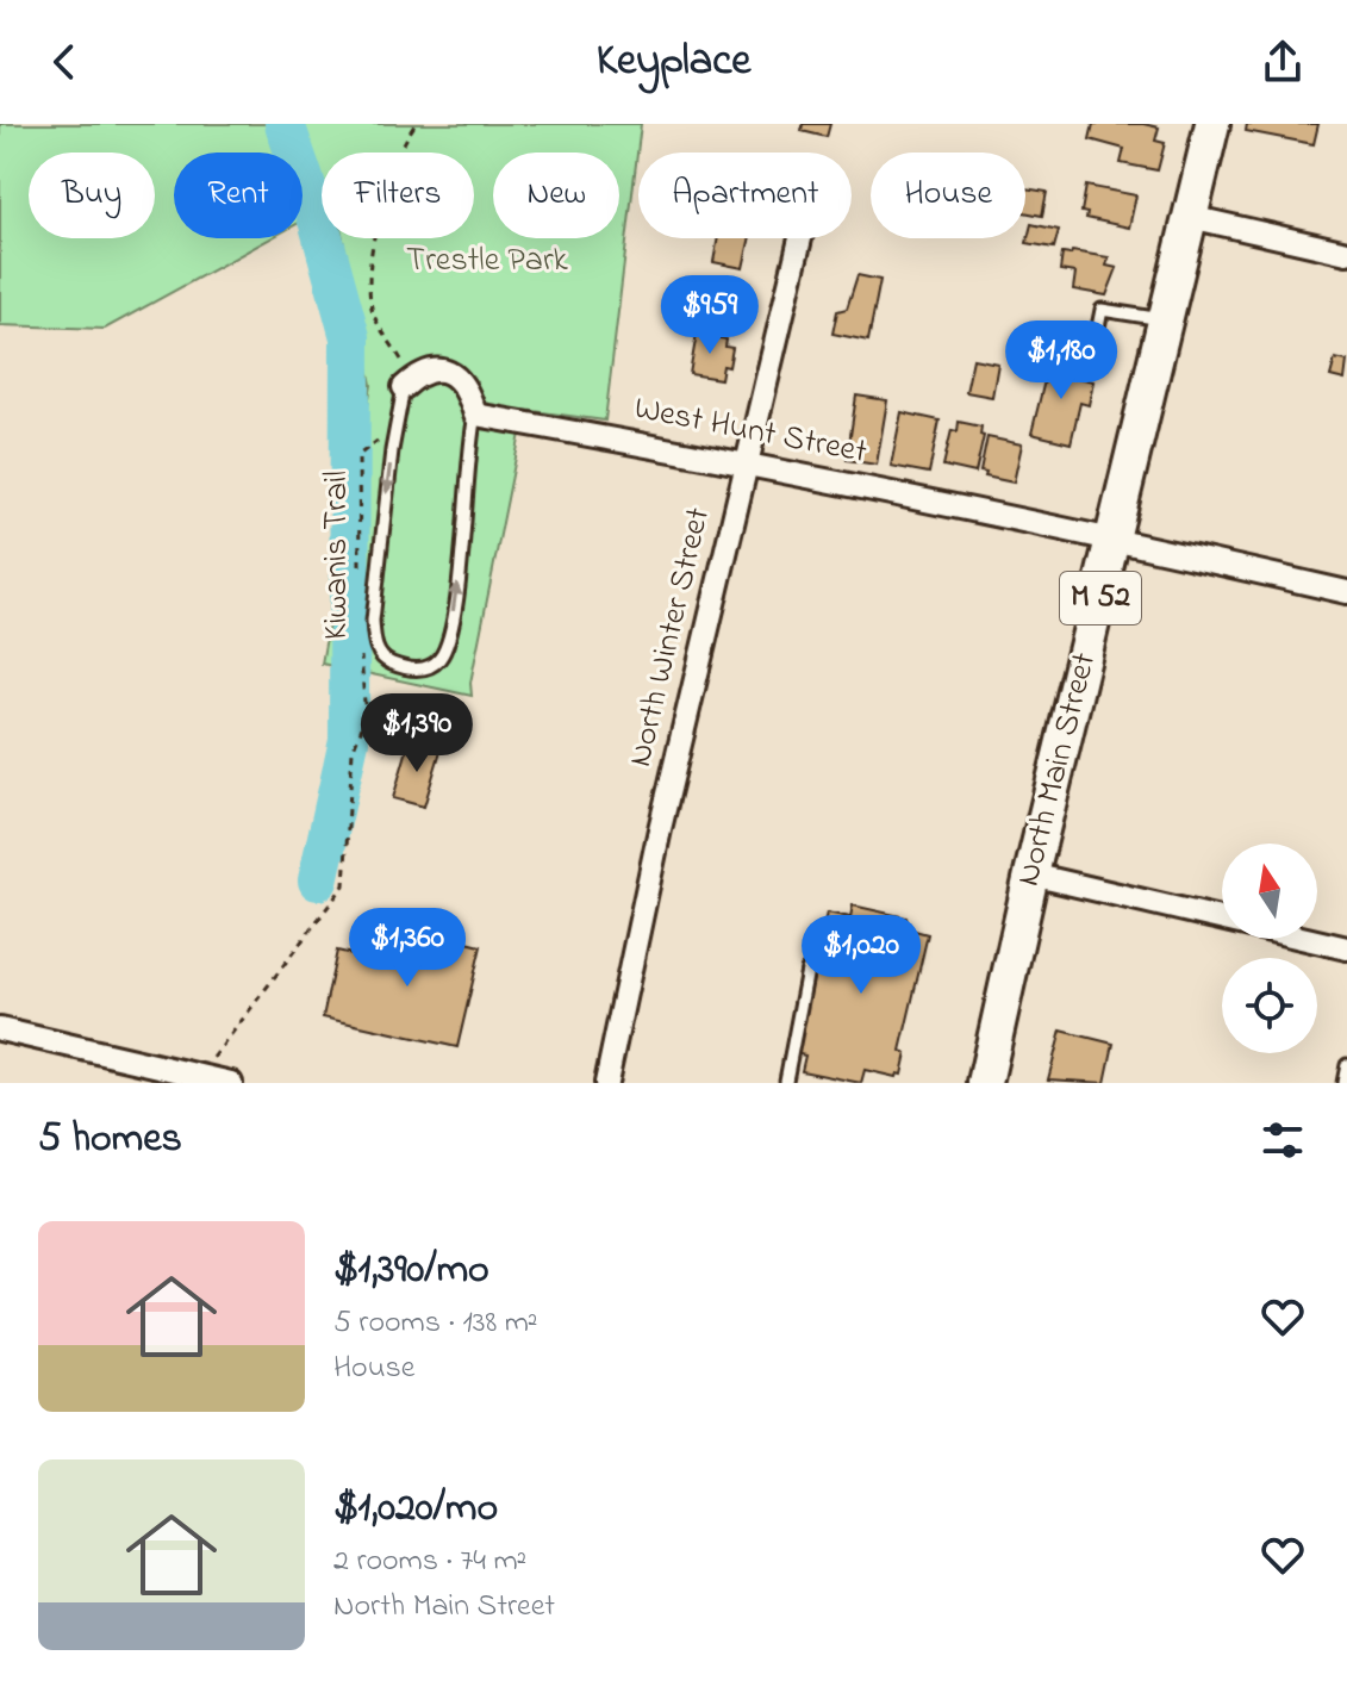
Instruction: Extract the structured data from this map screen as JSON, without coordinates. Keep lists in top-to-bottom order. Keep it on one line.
{"streets":{"main road":["M 52","North Main Street"],"street":["West Hunt Street","North Winter Street"],"path":["Kiwanis Trail"]},"crossings":[["West Hunt Street","North Winter Street"],["West Hunt Street","North Main Street"]],"parks":["Trestle Park"],"north":"top","page":{"header":"Keyplace","chip":["Buy","Rent","Filters","New","Apartment","House"],"price":["$959","$1,180","$1,390","$1,360","$1,020"],"heading":"5 homes","list":[{"name":"$1,390/mo","note":"5 rooms · 138 m² · House"},{"name":"$1,020/mo","note":"2 rooms · 74 m² · North Main Street"}]}}
